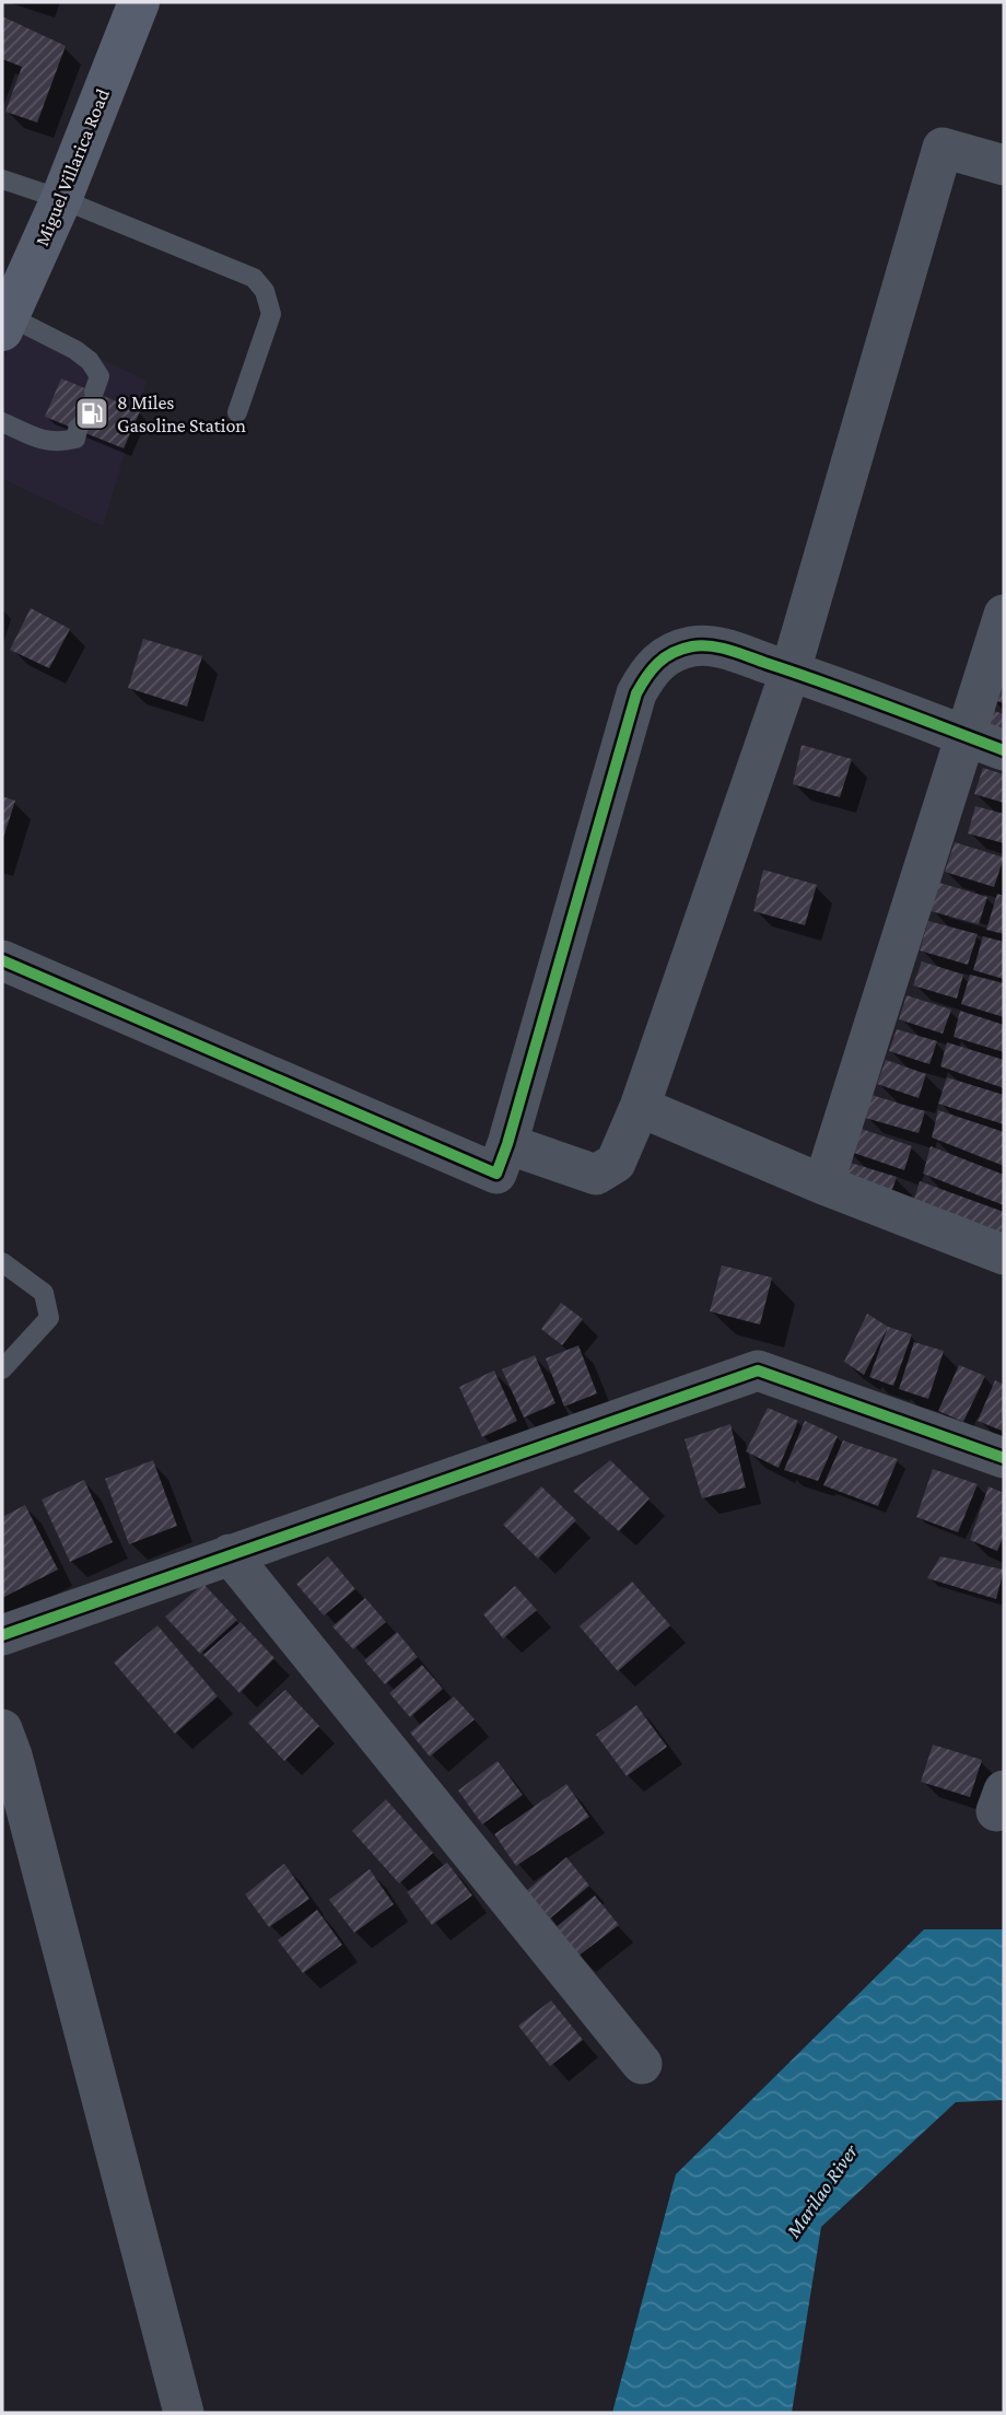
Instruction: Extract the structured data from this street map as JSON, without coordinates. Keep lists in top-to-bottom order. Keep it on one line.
{"streets":{"main road":["Miguel Villarica Road"]},"water":["Marilao River"],"places":{"fuel station":["8 Miles Gasoline Station"]}}
